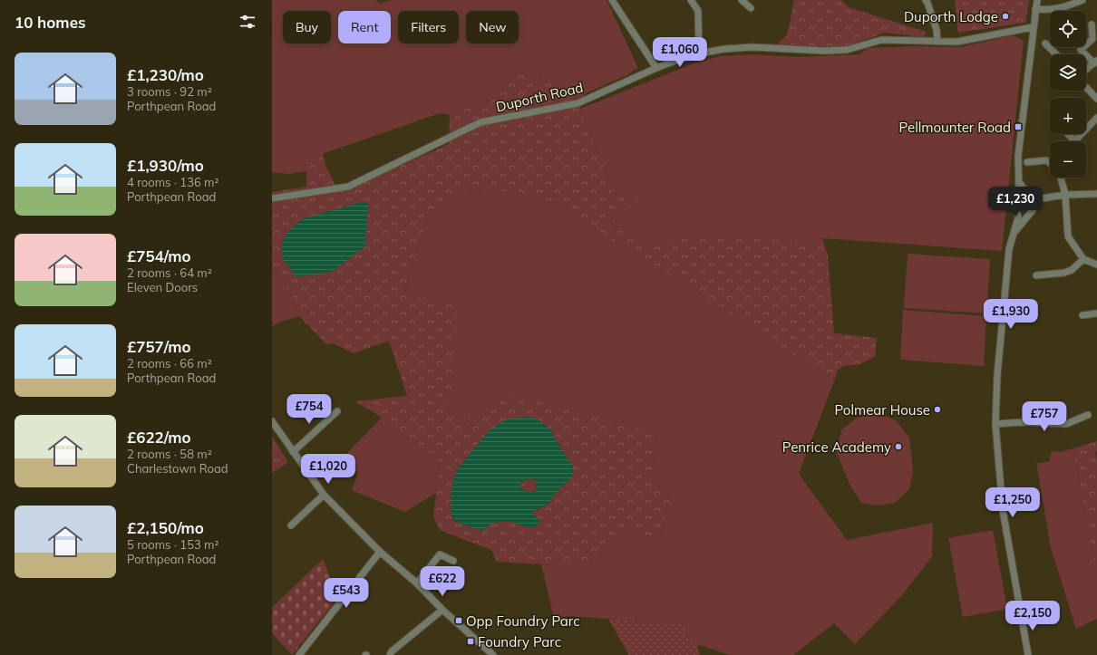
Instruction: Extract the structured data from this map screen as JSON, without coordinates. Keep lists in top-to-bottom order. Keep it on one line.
{"streets":{"street":["Duporth Road"]},"places":{"other":["Duporth Lodge","Polmear House","Penrice Academy"],"transit":["Pellmounter Road","Opp Foundry Parc","Foundry Parc"]},"page":{"heading":"10 homes","map_buttons":["+","−"],"chip":["Buy","Rent","Filters","New"],"price":["£1,060","£1,230","£1,930","£754","£757","£1,020","£1,250","£622","£543","£2,150"],"list":[{"name":"£1,230/mo","note":"3 rooms · 92 m² · Porthpean Road"},{"name":"£1,930/mo","note":"4 rooms · 136 m² · Porthpean Road"},{"name":"£754/mo","note":"2 rooms · 64 m² · Eleven Doors"},{"name":"£757/mo","note":"2 rooms · 66 m² · Porthpean Road"},{"name":"£622/mo","note":"2 rooms · 58 m² · Charlestown Road"},{"name":"£2,150/mo","note":"5 rooms · 153 m² · Porthpean Road"}]}}
